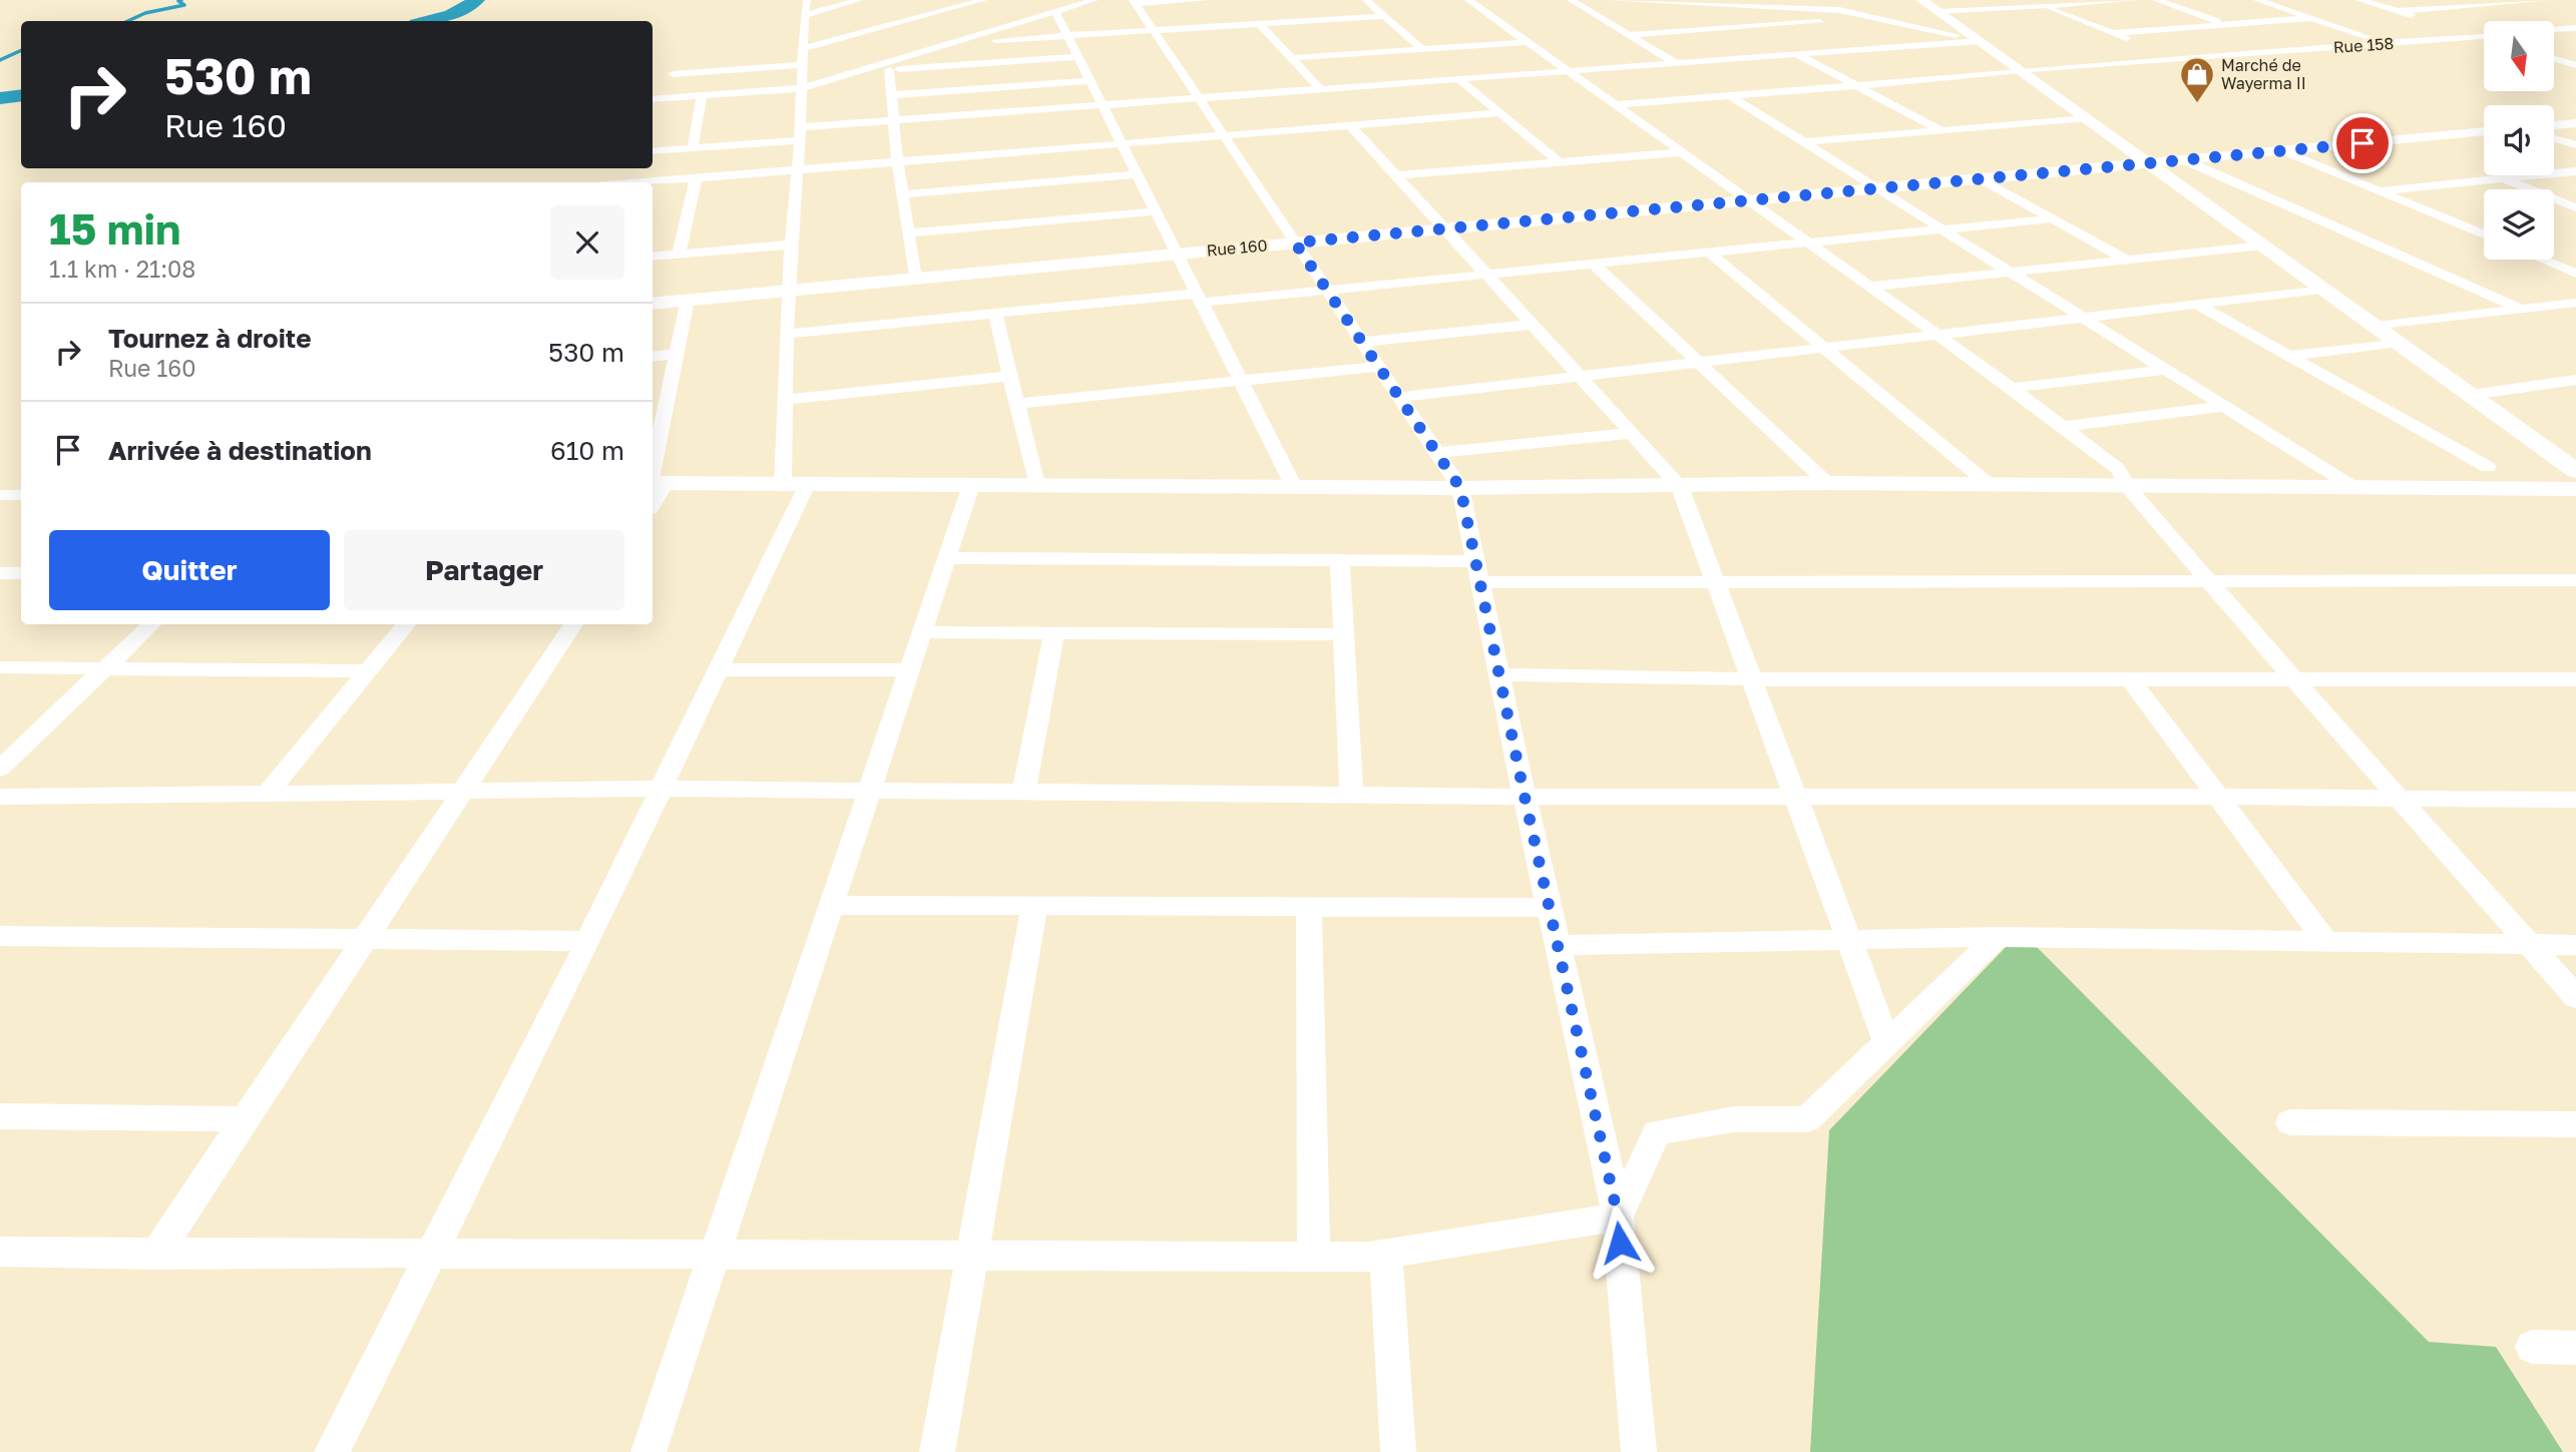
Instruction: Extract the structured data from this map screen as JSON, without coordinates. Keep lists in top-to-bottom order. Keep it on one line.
{"streets":{"street":["Rue 158","Rue 160"]},"places":{"shop":["Marché de Wayerma II"]},"north":"bottom","page":{"turn":["530 m","Rue 160"],"heading":["15 min","1.1 km · 21:08"],"list":[{"name":"Tournez à droite","note":"Rue 160","value":"530 m"},{"name":"Arrivée à destination","value":"610 m"}],"buttons":["Quitter","Partager"]}}
